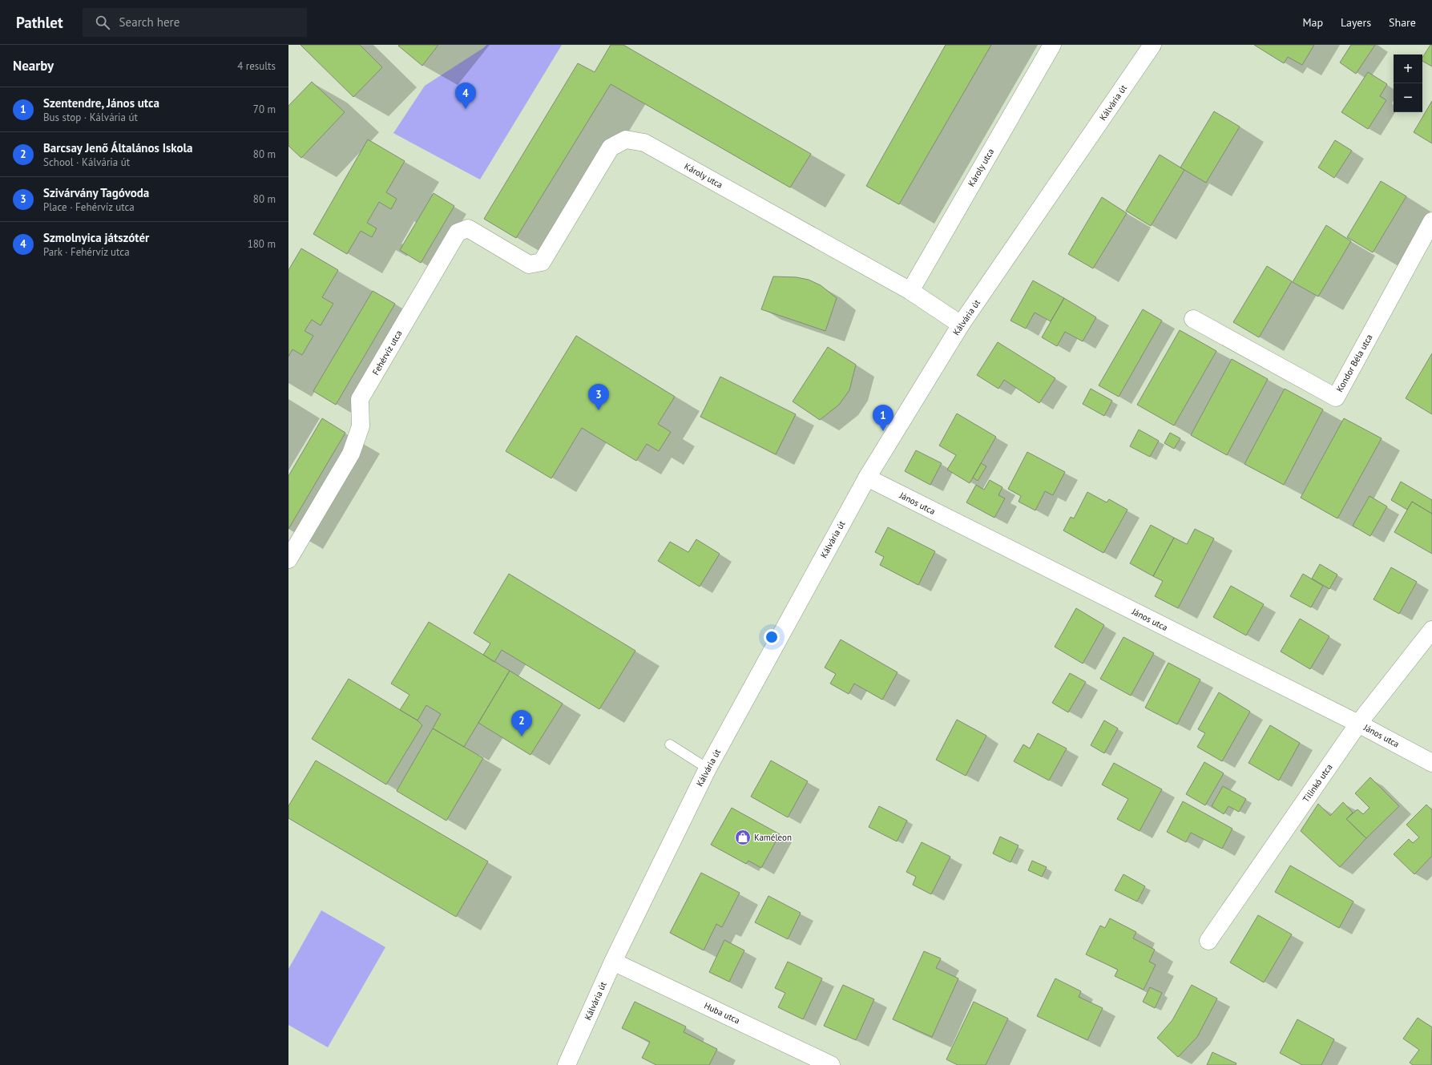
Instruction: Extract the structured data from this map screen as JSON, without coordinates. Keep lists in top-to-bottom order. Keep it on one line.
{"streets":{"street":["Kálvária út","Károly utca","Fehérvíz utca","Kondor Béla utca","János utca","Tilinkó utca","Huba utca"]},"crossings":[["Kálvária út","Károly utca"],["Kálvária út","János utca"],["Kálvária út","Huba utca"],["Károly utca","Fehérvíz utca"],["János utca","Tilinkó utca"]],"places":{"shop":["Kaméleon"]},"page":{"header":"Pathlet","search":"Search here","nav":["Map","Layers","Share"],"heading":["Nearby","4 results"],"map_buttons":["+","−"],"pins":["4","3","1","2"],"list":[{"mark":"1","name":"Szentendre, János utca","note":"Bus stop · Kálvária út","value":"70 m"},{"mark":"2","name":"Barcsay Jenő Általános Iskola","note":"School · Kálvária út","value":"80 m"},{"mark":"3","name":"Szivárvány Tagóvoda","note":"Place · Fehérvíz utca","value":"80 m"},{"mark":"4","name":"Szmolnyica játszótér","note":"Park · Fehérvíz utca","value":"180 m"}]}}
